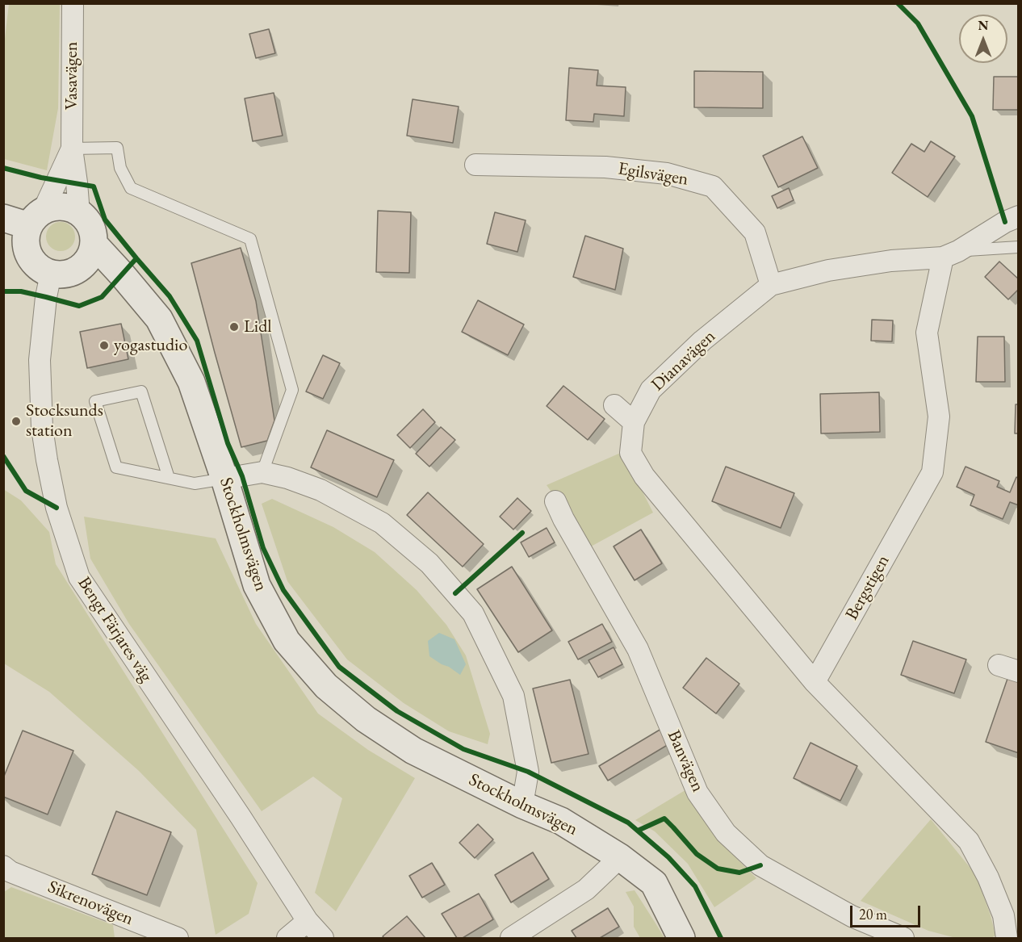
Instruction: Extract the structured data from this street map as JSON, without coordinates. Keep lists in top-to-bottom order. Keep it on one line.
{"streets":{"street":["Vasavägen","Egilsvägen","Dianavägen","Stockholmsvägen","Bergstigen","Bengt Färjares väg","Banvägen","Sikrenovägen"]},"crossings":[["Vasavägen","Stockholmsvägen"],["Vasavägen","Bengt Färjares väg"],["Egilsvägen","Dianavägen"],["Dianavägen","Bergstigen"],["Stockholmsvägen","Bengt Färjares väg"]],"places":["Lidl","yogastudio","Stocksunds station"],"scale_bar":"20 m","north":"top"}
